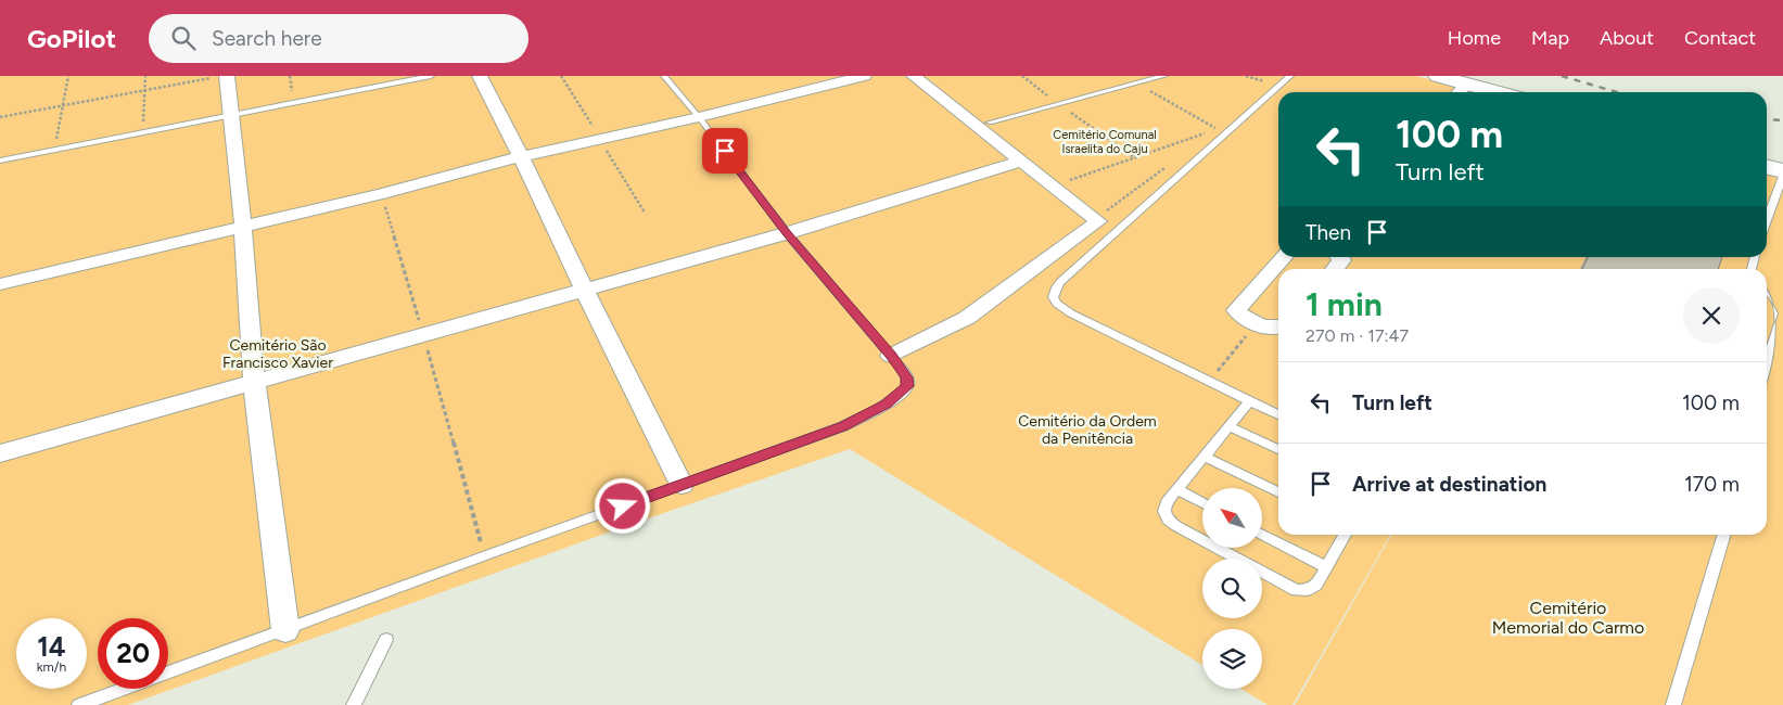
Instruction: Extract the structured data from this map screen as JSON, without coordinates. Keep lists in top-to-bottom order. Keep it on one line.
{"parks":["Cemitério Comunal Israelita do Caju","Cemitério São Francisco Xavier","Cemitério da Ordem da Penitência","Cemitério Memorial do Carmo"],"north":"top left","page":{"header":"GoPilot","search":"Search here","nav":["Home","Map","About","Contact"],"turn":["100 m","Turn left"],"then":"Then","heading":["1 min","270 m · 17:47"],"list":[{"name":"Turn left","value":"100 m"},{"name":"Arrive at destination","value":"170 m"}],"speed":"14 km/h","limit":"20"}}
